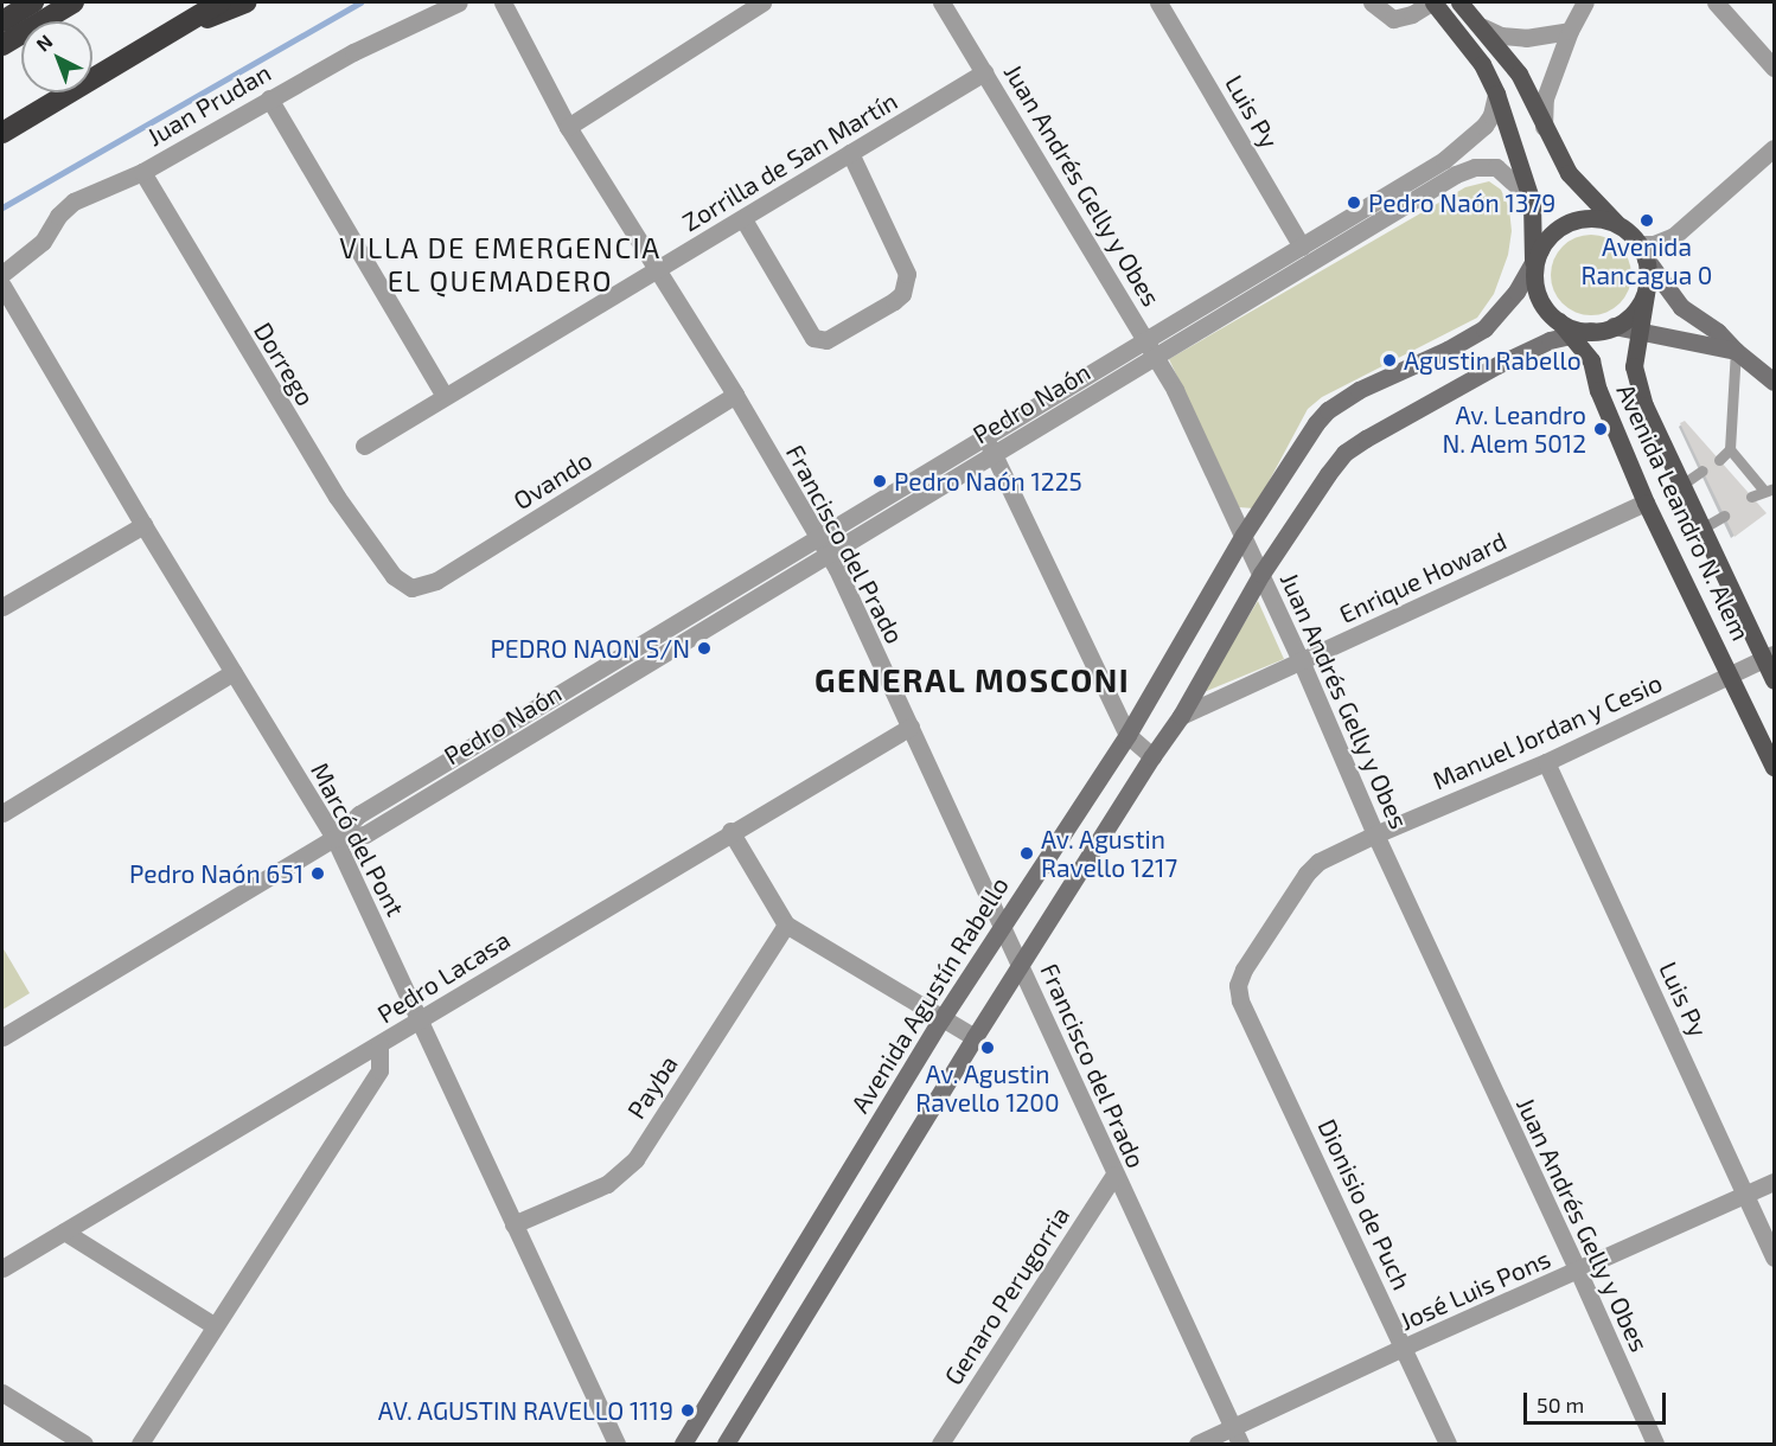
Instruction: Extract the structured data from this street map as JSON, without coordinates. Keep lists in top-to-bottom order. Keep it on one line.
{"streets":{"main road":["Avenida Leandro N. Alem","Avenida Agustín Rabello"],"street":["Juan Prudan","Luis Py","Zorrilla de San Martín","Juan Andrés Gelly y Obes","Dorrego","Pedro Naón","Ovando","Francisco del Prado","Enrique Howard","Manuel Jordan y Cesio","Marcó del Pont","Pedro Lacasa","Payba","Dionisio de Puch","José Luis Pons","Genaro Perugorria"]},"crossings":[["Juan Prudan","Dorrego"],["Luis Py","Pedro Naón"],["Luis Py","Manuel Jordan y Cesio"],["Luis Py","José Luis Pons"],["Zorrilla de San Martín","Juan Andrés Gelly y Obes"],["Zorrilla de San Martín","Francisco del Prado"],["Juan Andrés Gelly y Obes","Pedro Naón"],["Juan Andrés Gelly y Obes","Enrique Howard"],["Juan Andrés Gelly y Obes","Manuel Jordan y Cesio"],["Juan Andrés Gelly y Obes","Avenida Agustín Rabello"],["Juan Andrés Gelly y Obes","José Luis Pons"],["Dorrego","Ovando"],["Pedro Naón","Francisco del Prado"],["Pedro Naón","Marcó del Pont"],["Ovando","Francisco del Prado"],["Avenida Leandro N. Alem","Enrique Howard"],["Avenida Leandro N. Alem","Manuel Jordan y Cesio"],["Avenida Leandro N. Alem","Avenida Agustín Rabello"],["Francisco del Prado","Pedro Lacasa"],["Francisco del Prado","Avenida Agustín Rabello"],["Francisco del Prado","José Luis Pons"],["Francisco del Prado","Genaro Perugorria"],["Manuel Jordan y Cesio","Dionisio de Puch"],["Marcó del Pont","Pedro Lacasa"],["Marcó del Pont","Payba"],["Dionisio de Puch","José Luis Pons"]],"districts":["VILLA DE EMERGENCIA EL QUEMADERO","GENERAL MOSCONI"],"places":["Pedro Naón 1379","Avenida Rancagua 0","Agustin Rabello","Av. Leandro N. Alem 5012","Pedro Naón 1225","PEDRO NAON S/N","Av. Agustin Ravello 1217","Pedro Naón 651","Av. Agustin Ravello 1200","AV. AGUSTIN RAVELLO 1119"],"scale_bar":"50 m","north":"top left"}
